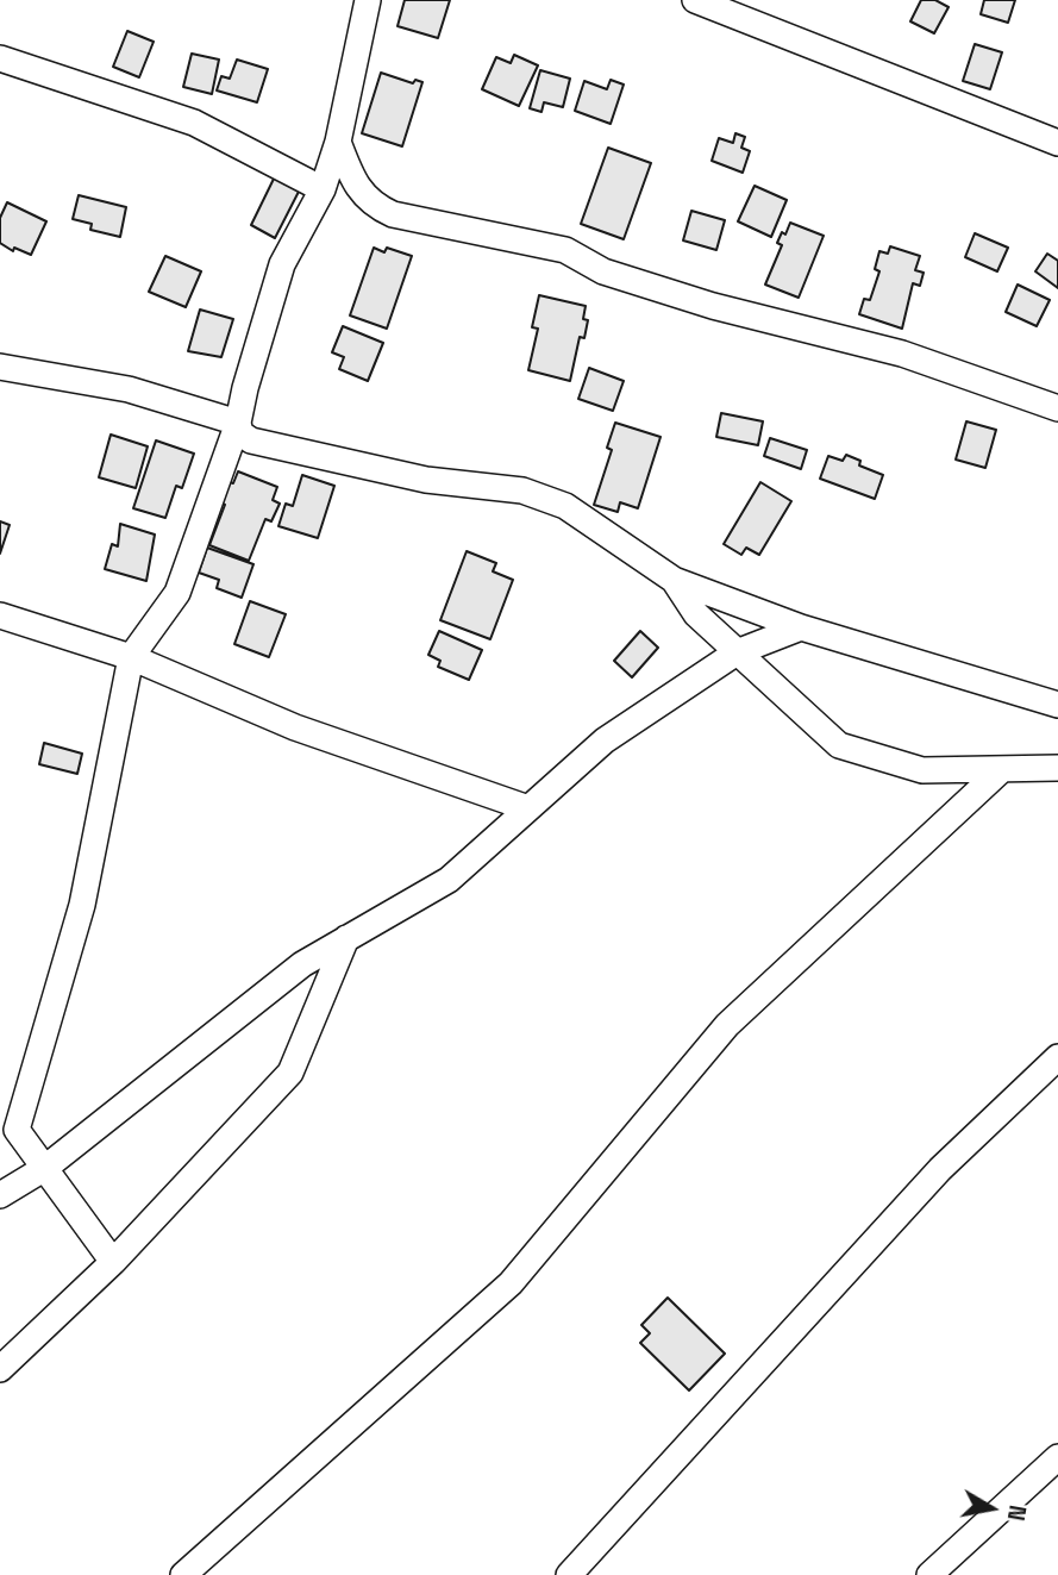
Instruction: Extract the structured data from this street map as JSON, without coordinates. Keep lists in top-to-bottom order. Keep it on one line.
{"north":"right"}
